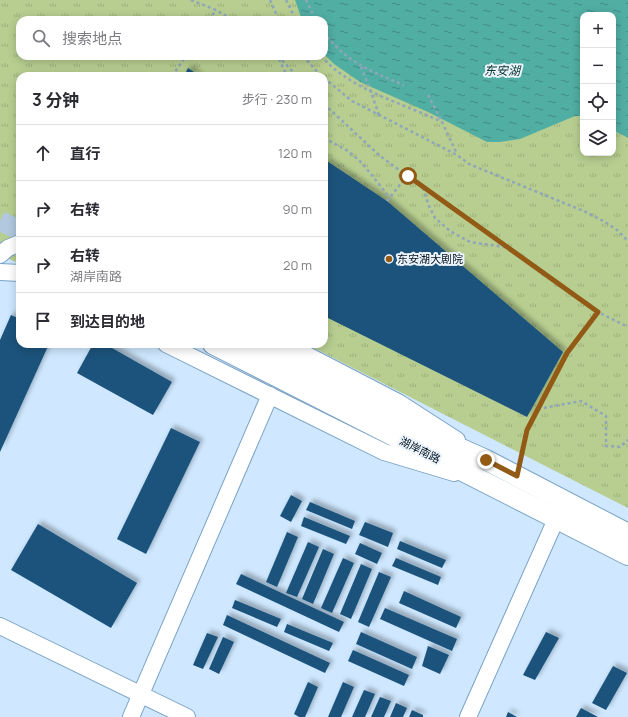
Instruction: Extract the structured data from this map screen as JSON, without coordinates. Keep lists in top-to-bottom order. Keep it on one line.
{"streets":{"main road":["湖岸南路"]},"water":["东安湖"],"places":["东安湖大剧院"],"page":{"map_buttons":["+","−"],"search":"搜索地点","heading":["3 分钟","步行 · 230 m"],"list":[["直行","120 m"],["右转","90 m"],["右转","湖岸南路","20 m"],"到达目的地"]}}
